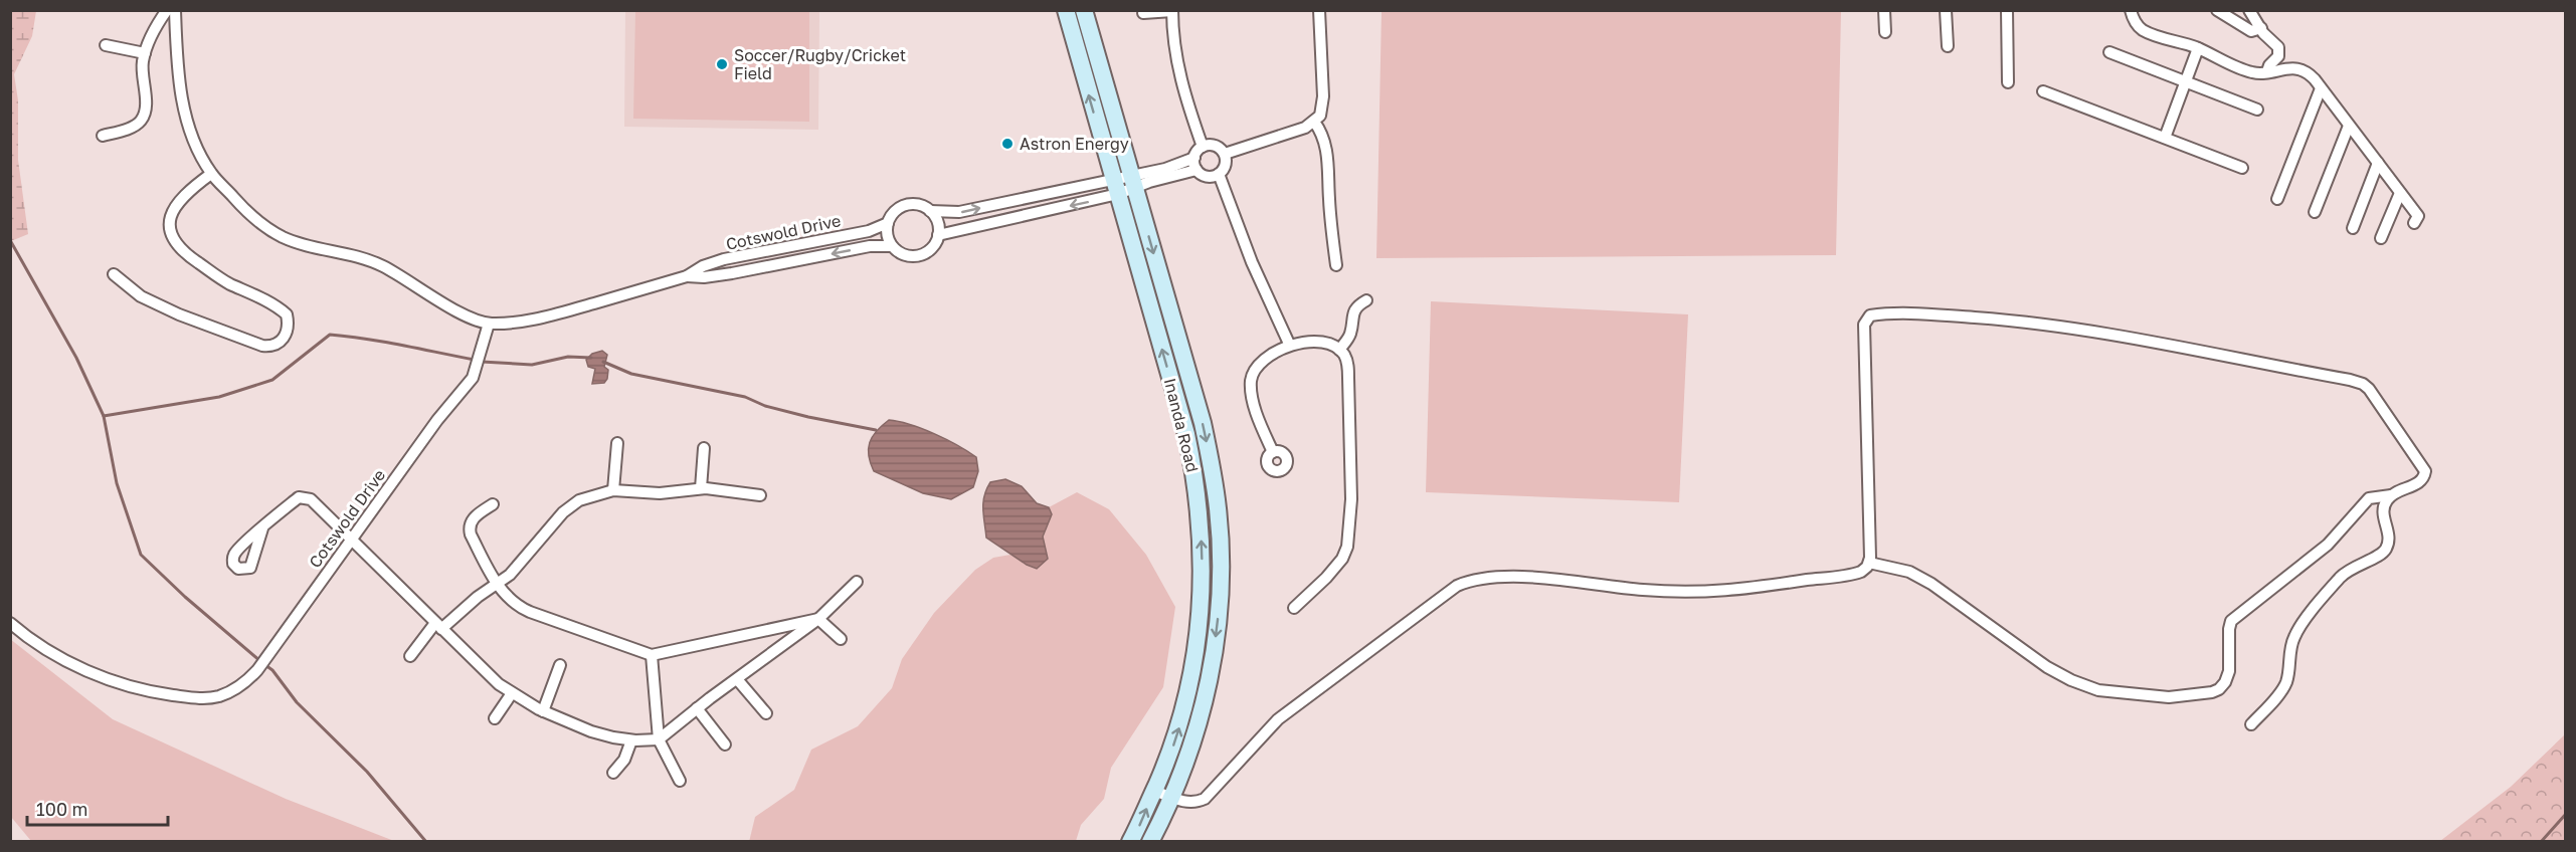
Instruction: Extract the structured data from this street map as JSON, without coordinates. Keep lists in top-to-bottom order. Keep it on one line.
{"streets":{"main road":["Inanda Road"],"street":["Cotswold Drive"]},"places":["Soccer/Rugby/Cricket Field","Astron Energy"],"scale_bar":"100 m"}
